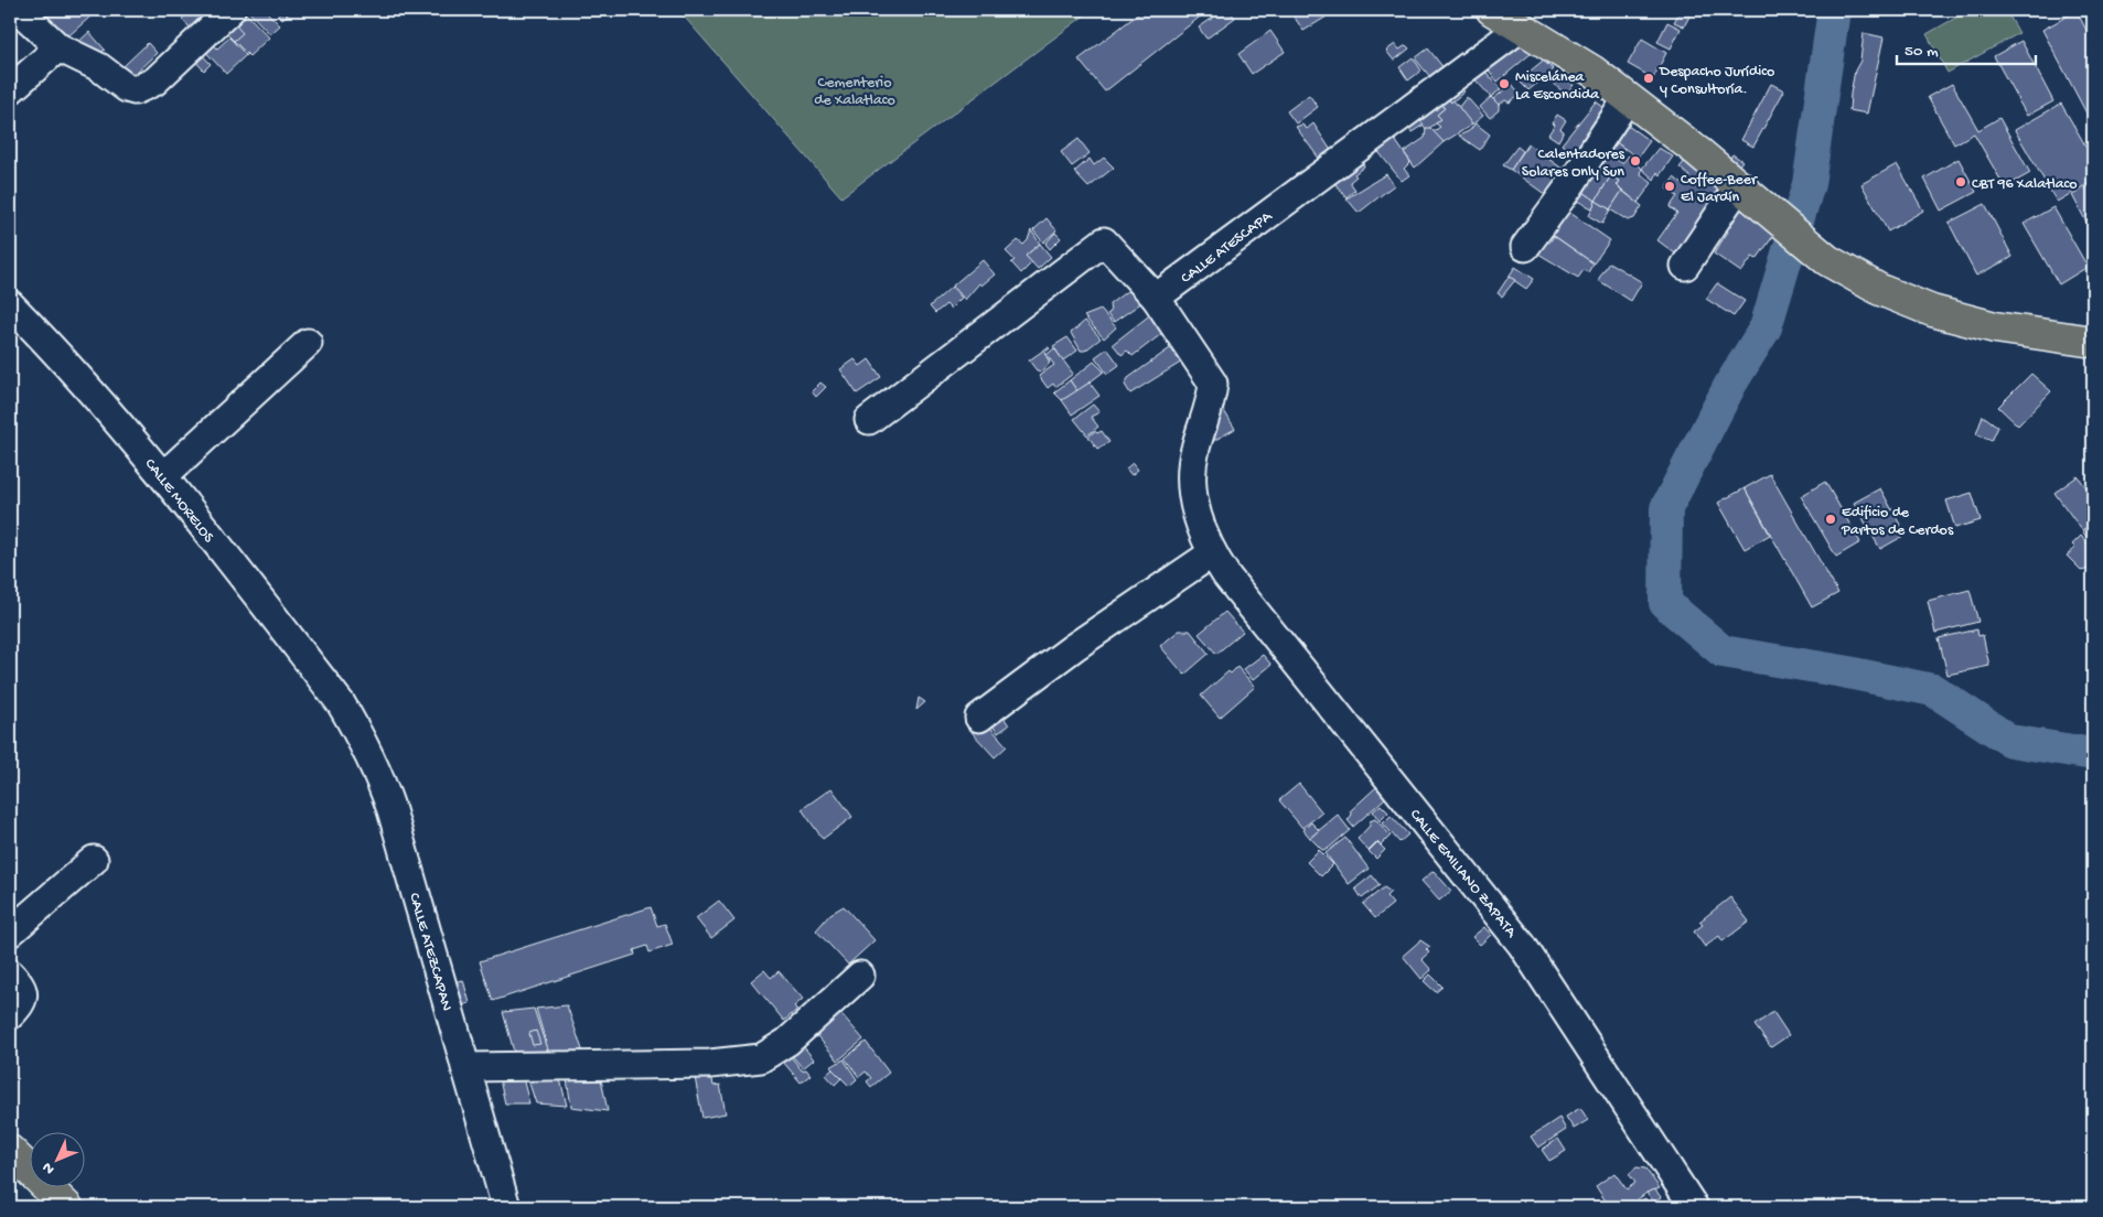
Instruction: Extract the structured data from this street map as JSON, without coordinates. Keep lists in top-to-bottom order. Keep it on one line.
{"streets":{"street":["CALLE ATESCAPA","CALLE MORELOS","CALLE EMILIANO ZAPATA","CALLE ATEZCAPAN"]},"crossings":[["CALLE MORELOS","CALLE ATEZCAPAN"]],"parks":["Cementerio de Xalatlaco"],"places":["Despacho Jurídico y Consultoría.","Miscelánea La Escondida","Calentadores Solares Only Sun","CBT 96 Xalatlaco","Coffee-Beer El Jardín","Edificio de Partos de Cerdos"],"scale_bar":"50 m","north":"bottom left"}
